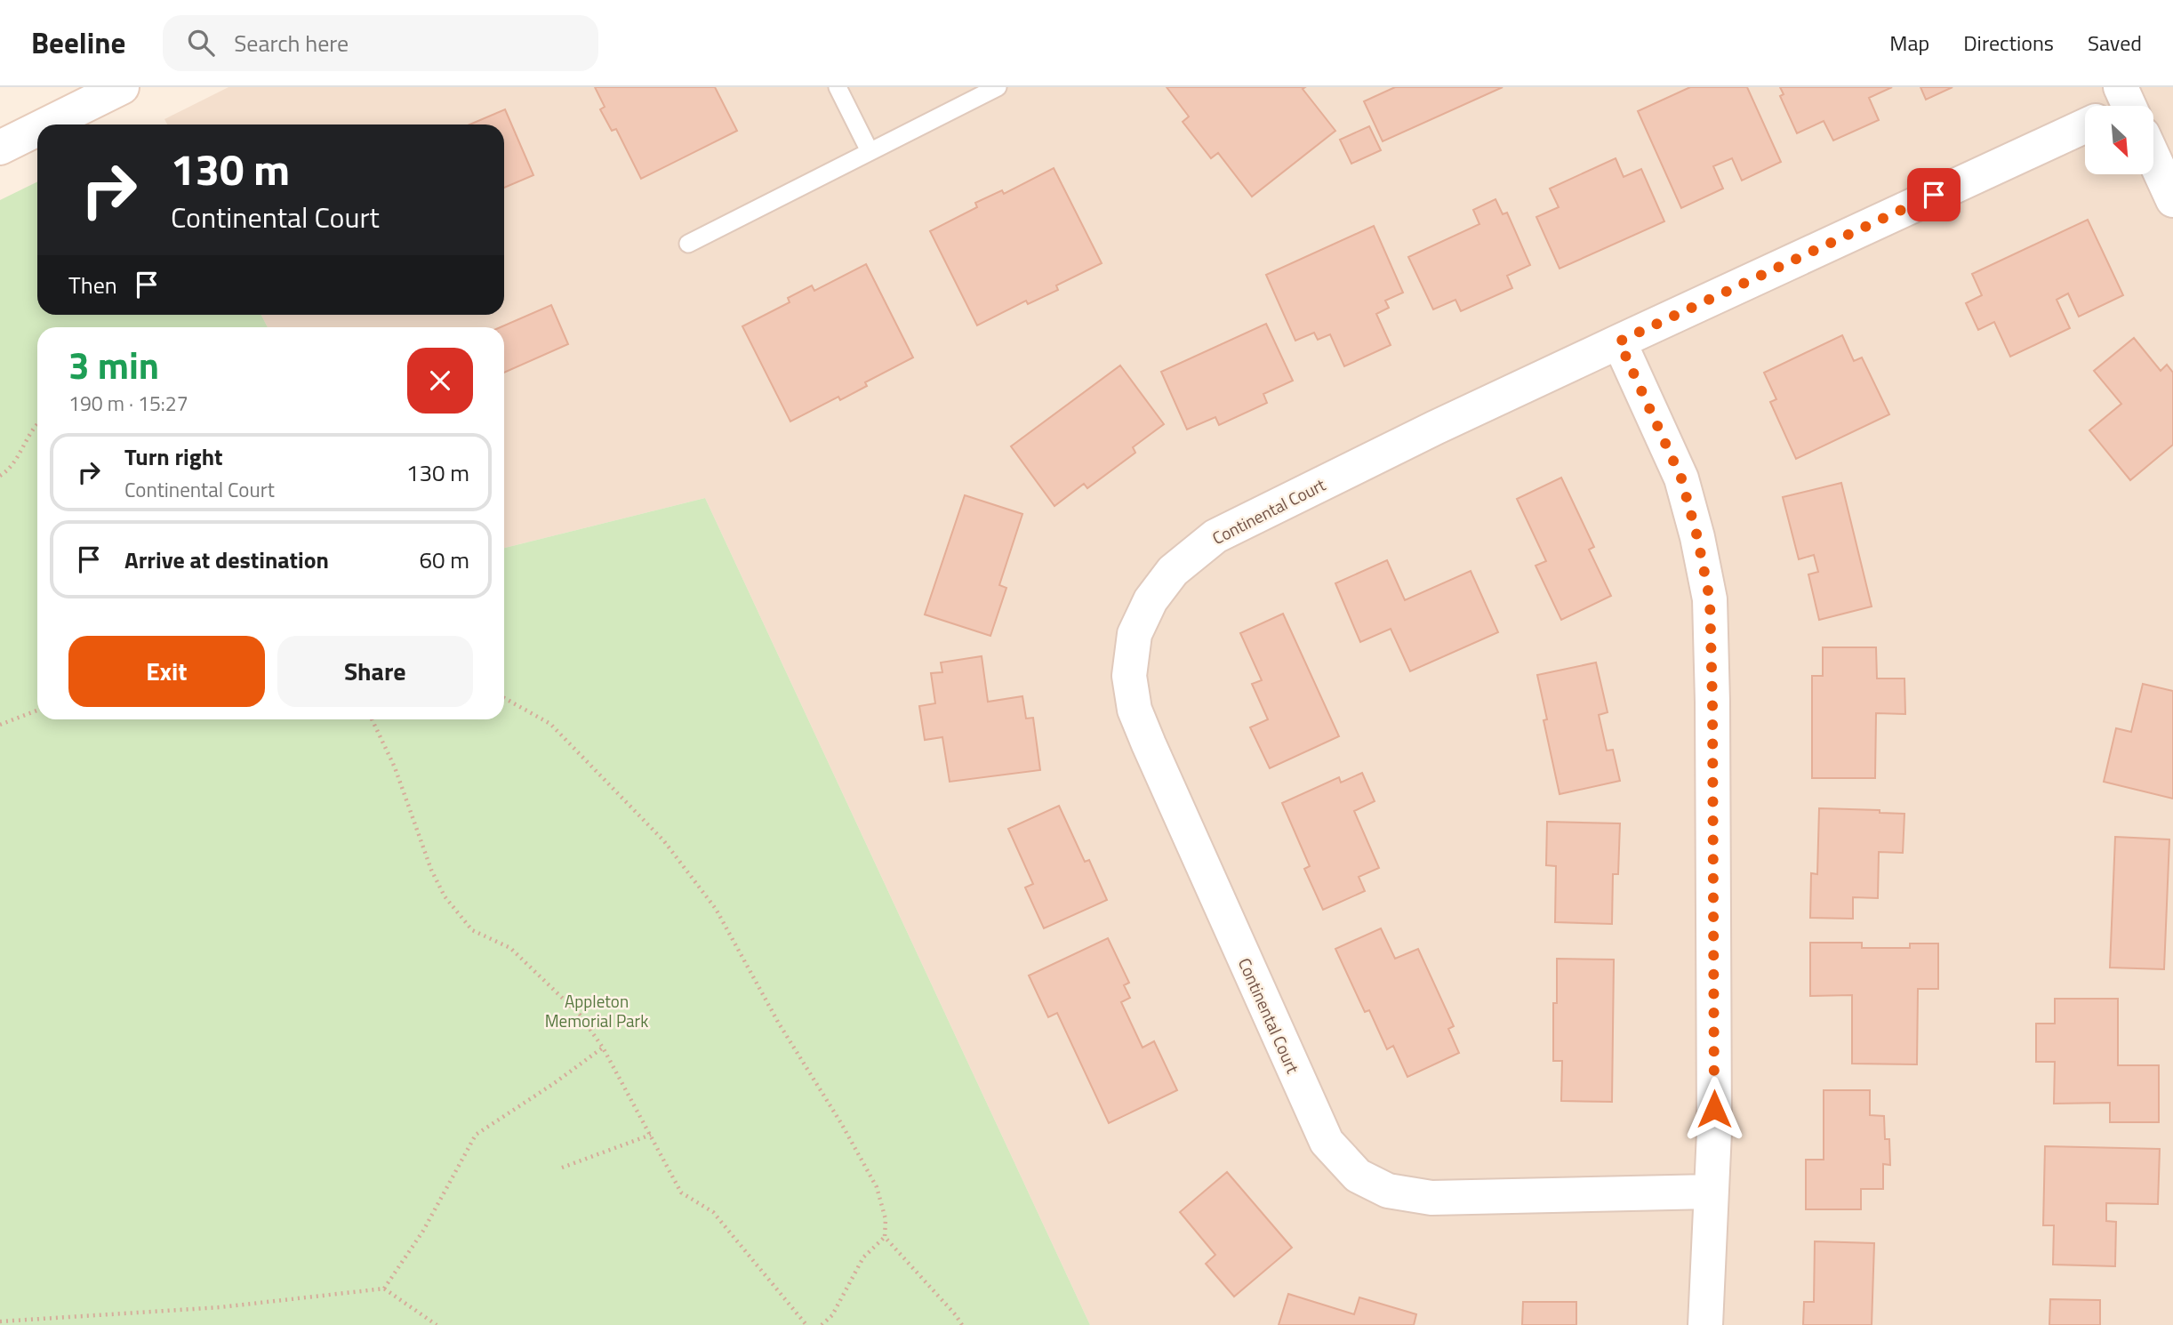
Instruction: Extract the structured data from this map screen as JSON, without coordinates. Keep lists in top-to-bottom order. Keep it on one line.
{"streets":{"street":["Continental Court"]},"parks":["Appleton Memorial Park"],"north":"bottom right","page":{"header":"Beeline","search":"Search here","nav":["Map","Directions","Saved"],"turn":["130 m","Continental Court"],"then":"Then","heading":["3 min","190 m · 15:27"],"list":[{"name":"Turn right","note":"Continental Court","value":"130 m"},{"name":"Arrive at destination","value":"60 m"}],"buttons":["Exit","Share"]}}
